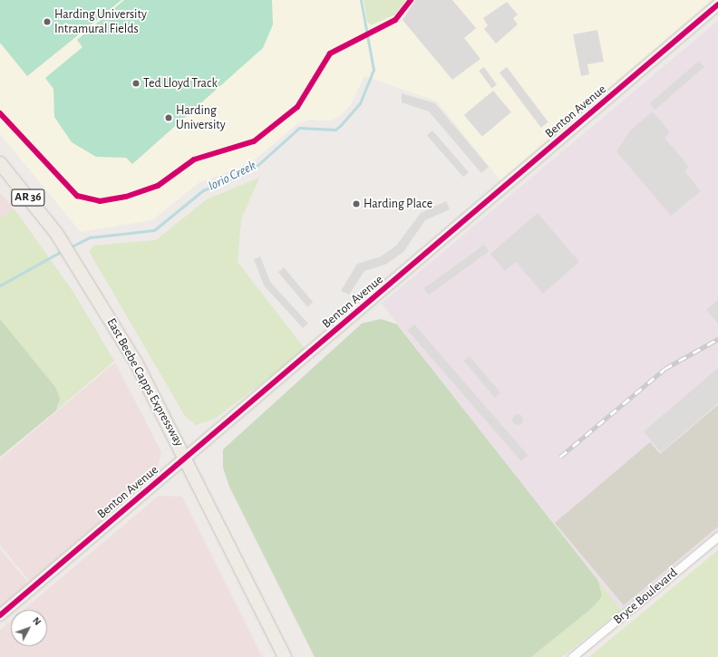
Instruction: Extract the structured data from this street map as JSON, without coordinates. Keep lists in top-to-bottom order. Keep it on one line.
{"streets":{"main road":["AR 36","East Beebe Capps Expressway"],"street":["Benton Avenue","Bryce Boulevard"]},"crossings":[["Benton Avenue","East Beebe Capps Expressway"]],"water":["Iorio Creek"],"places":["Harding University Intramural Fields","Ted Lloyd Track","Harding University","Harding Place"],"north":"top right"}
